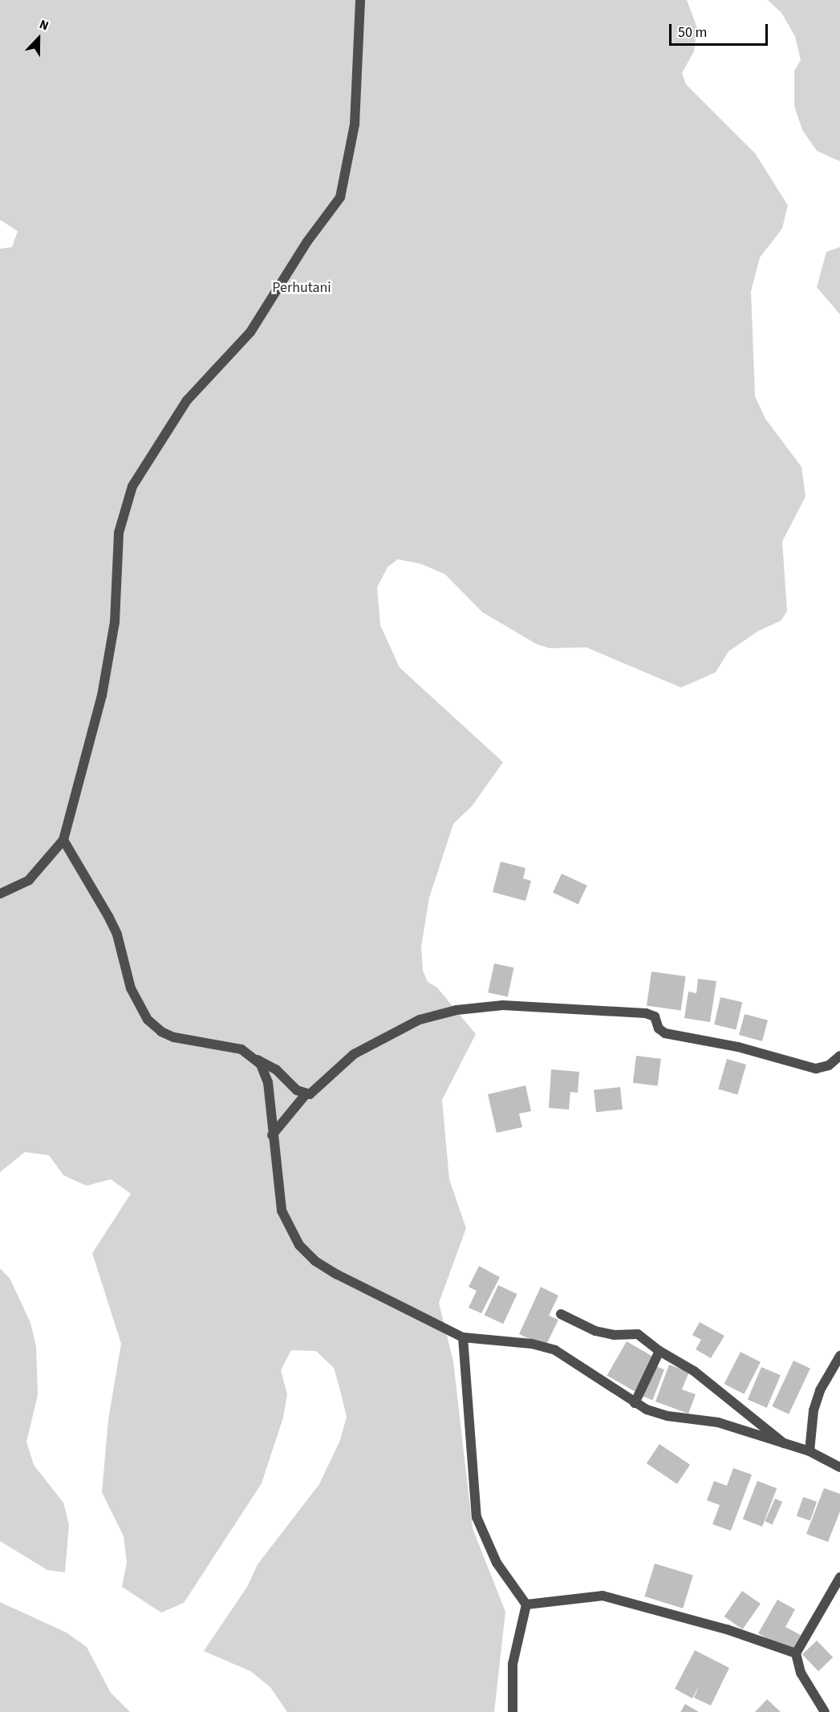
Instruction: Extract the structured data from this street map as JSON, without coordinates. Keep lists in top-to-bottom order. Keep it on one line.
{"parks":["Perhutani"],"scale_bar":"50 m","north":"top"}
